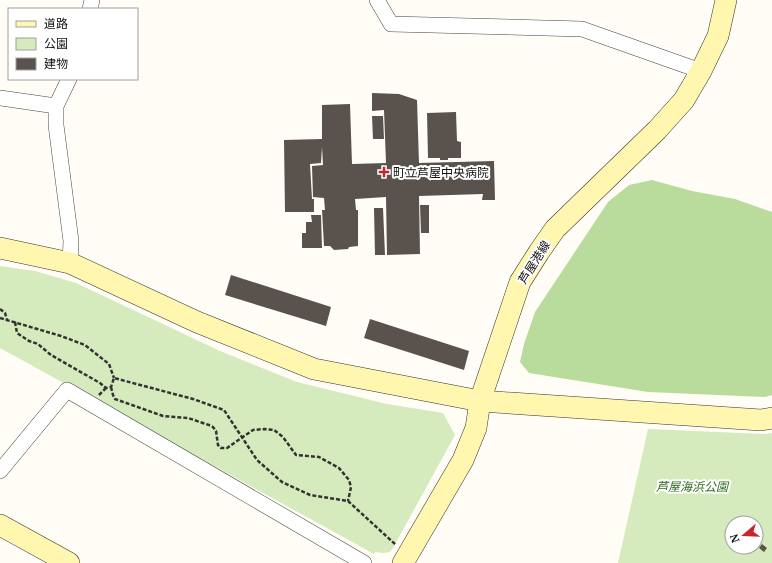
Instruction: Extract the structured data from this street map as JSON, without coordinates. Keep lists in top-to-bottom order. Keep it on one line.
{"streets":{"street":["芦屋港線"]},"parks":["芦屋海浜公園"],"places":{"health":["町立芦屋中央病院"]},"legend":["道路","公園","建物"],"north":"left"}
